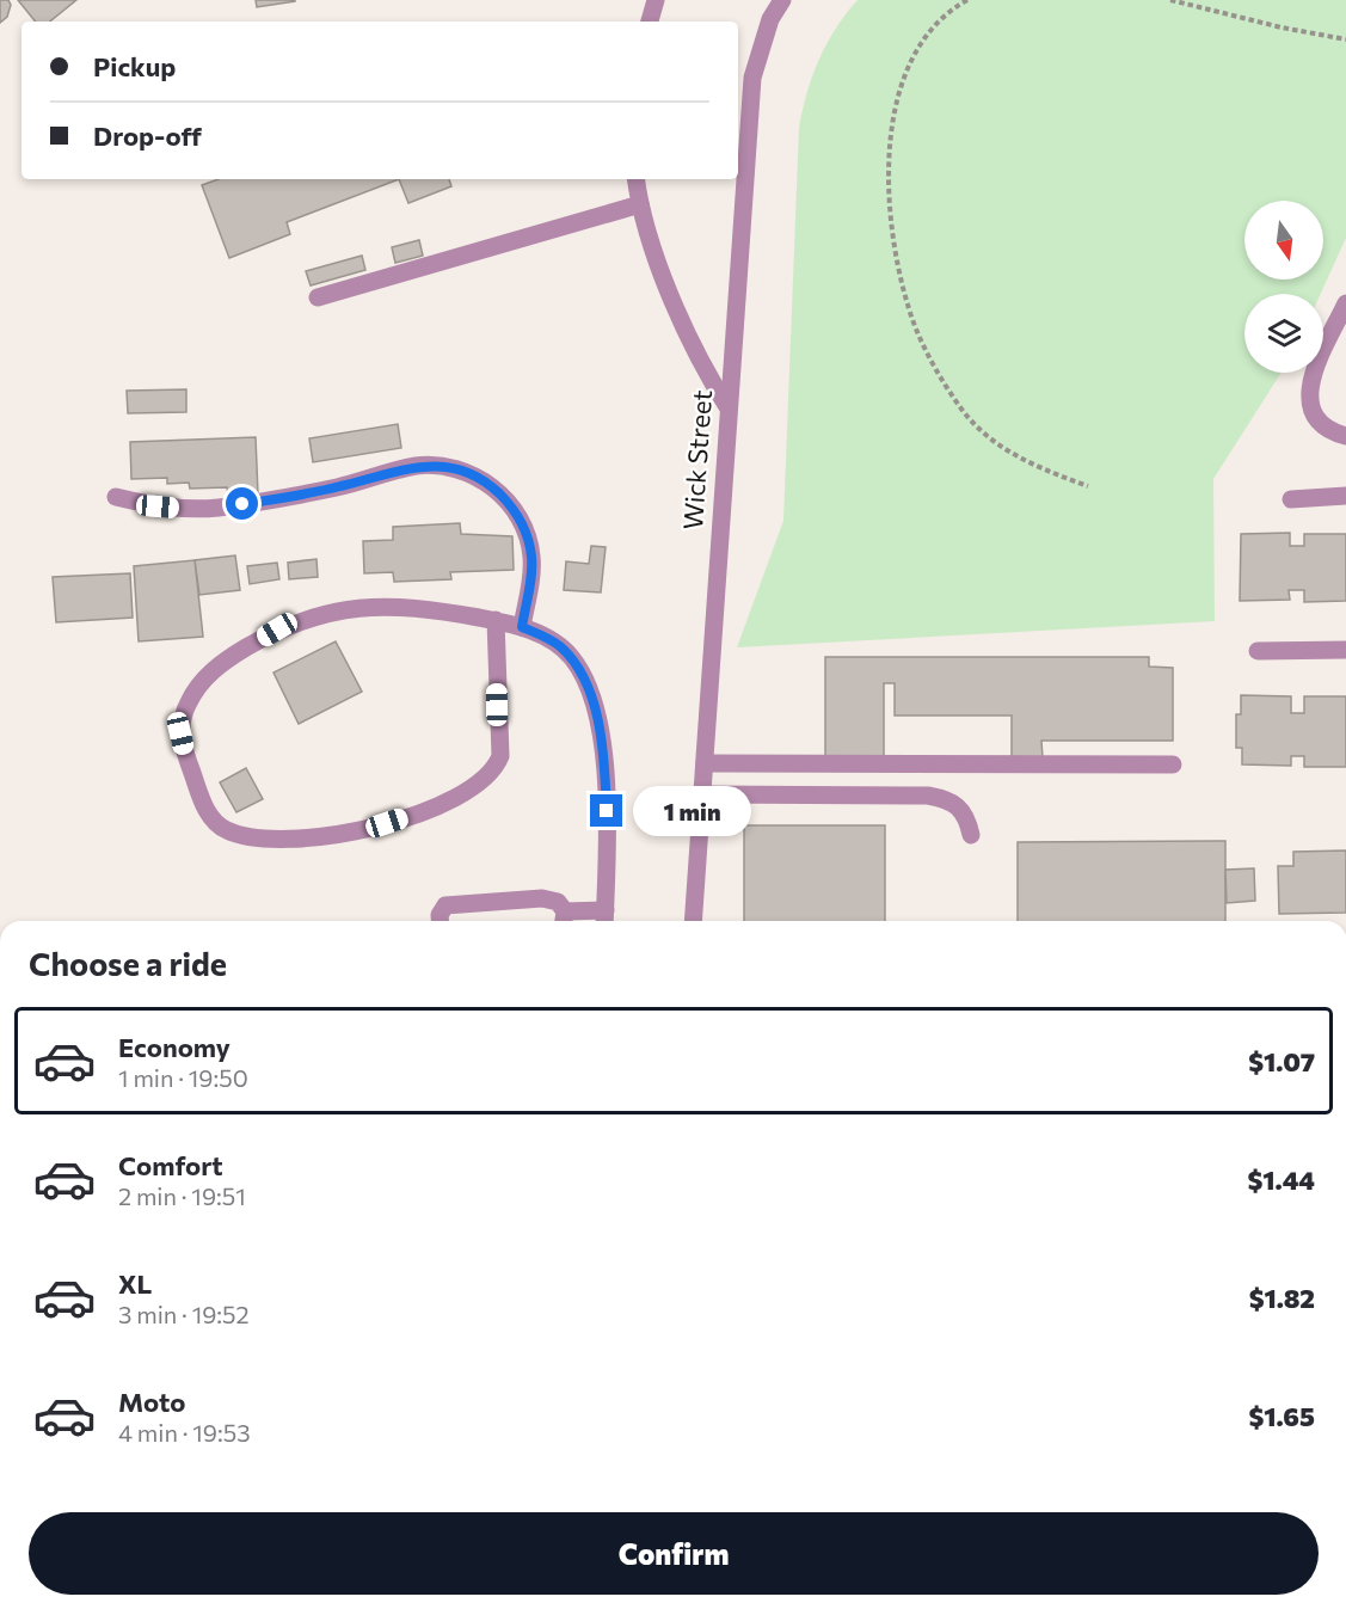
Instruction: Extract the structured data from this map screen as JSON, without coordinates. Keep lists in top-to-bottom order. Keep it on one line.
{"streets":{"street":["Wick Street"]},"north":"bottom","page":{"banner":["Pickup","Drop-off"],"bubble":"1 min","heading":"Choose a ride","list":[{"name":"Economy","note":"1 min · 19:50","value":"$1.07"},{"name":"Comfort","note":"2 min · 19:51","value":"$1.44"},{"name":"XL","note":"3 min · 19:52","value":"$1.82"},{"name":"Moto","note":"4 min · 19:53","value":"$1.65"}],"buttons":"Confirm"}}
